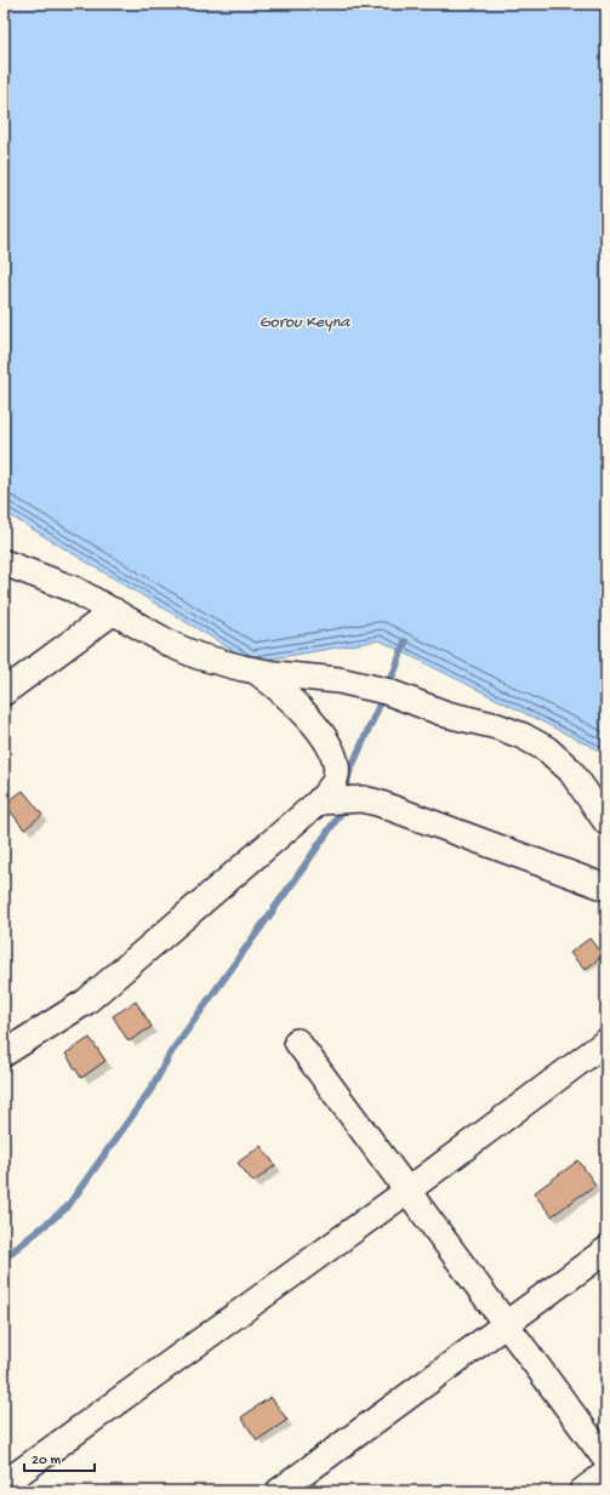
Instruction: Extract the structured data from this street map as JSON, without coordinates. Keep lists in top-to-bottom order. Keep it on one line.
{"water":["Gorou Keyna"],"scale_bar":"20 m"}
